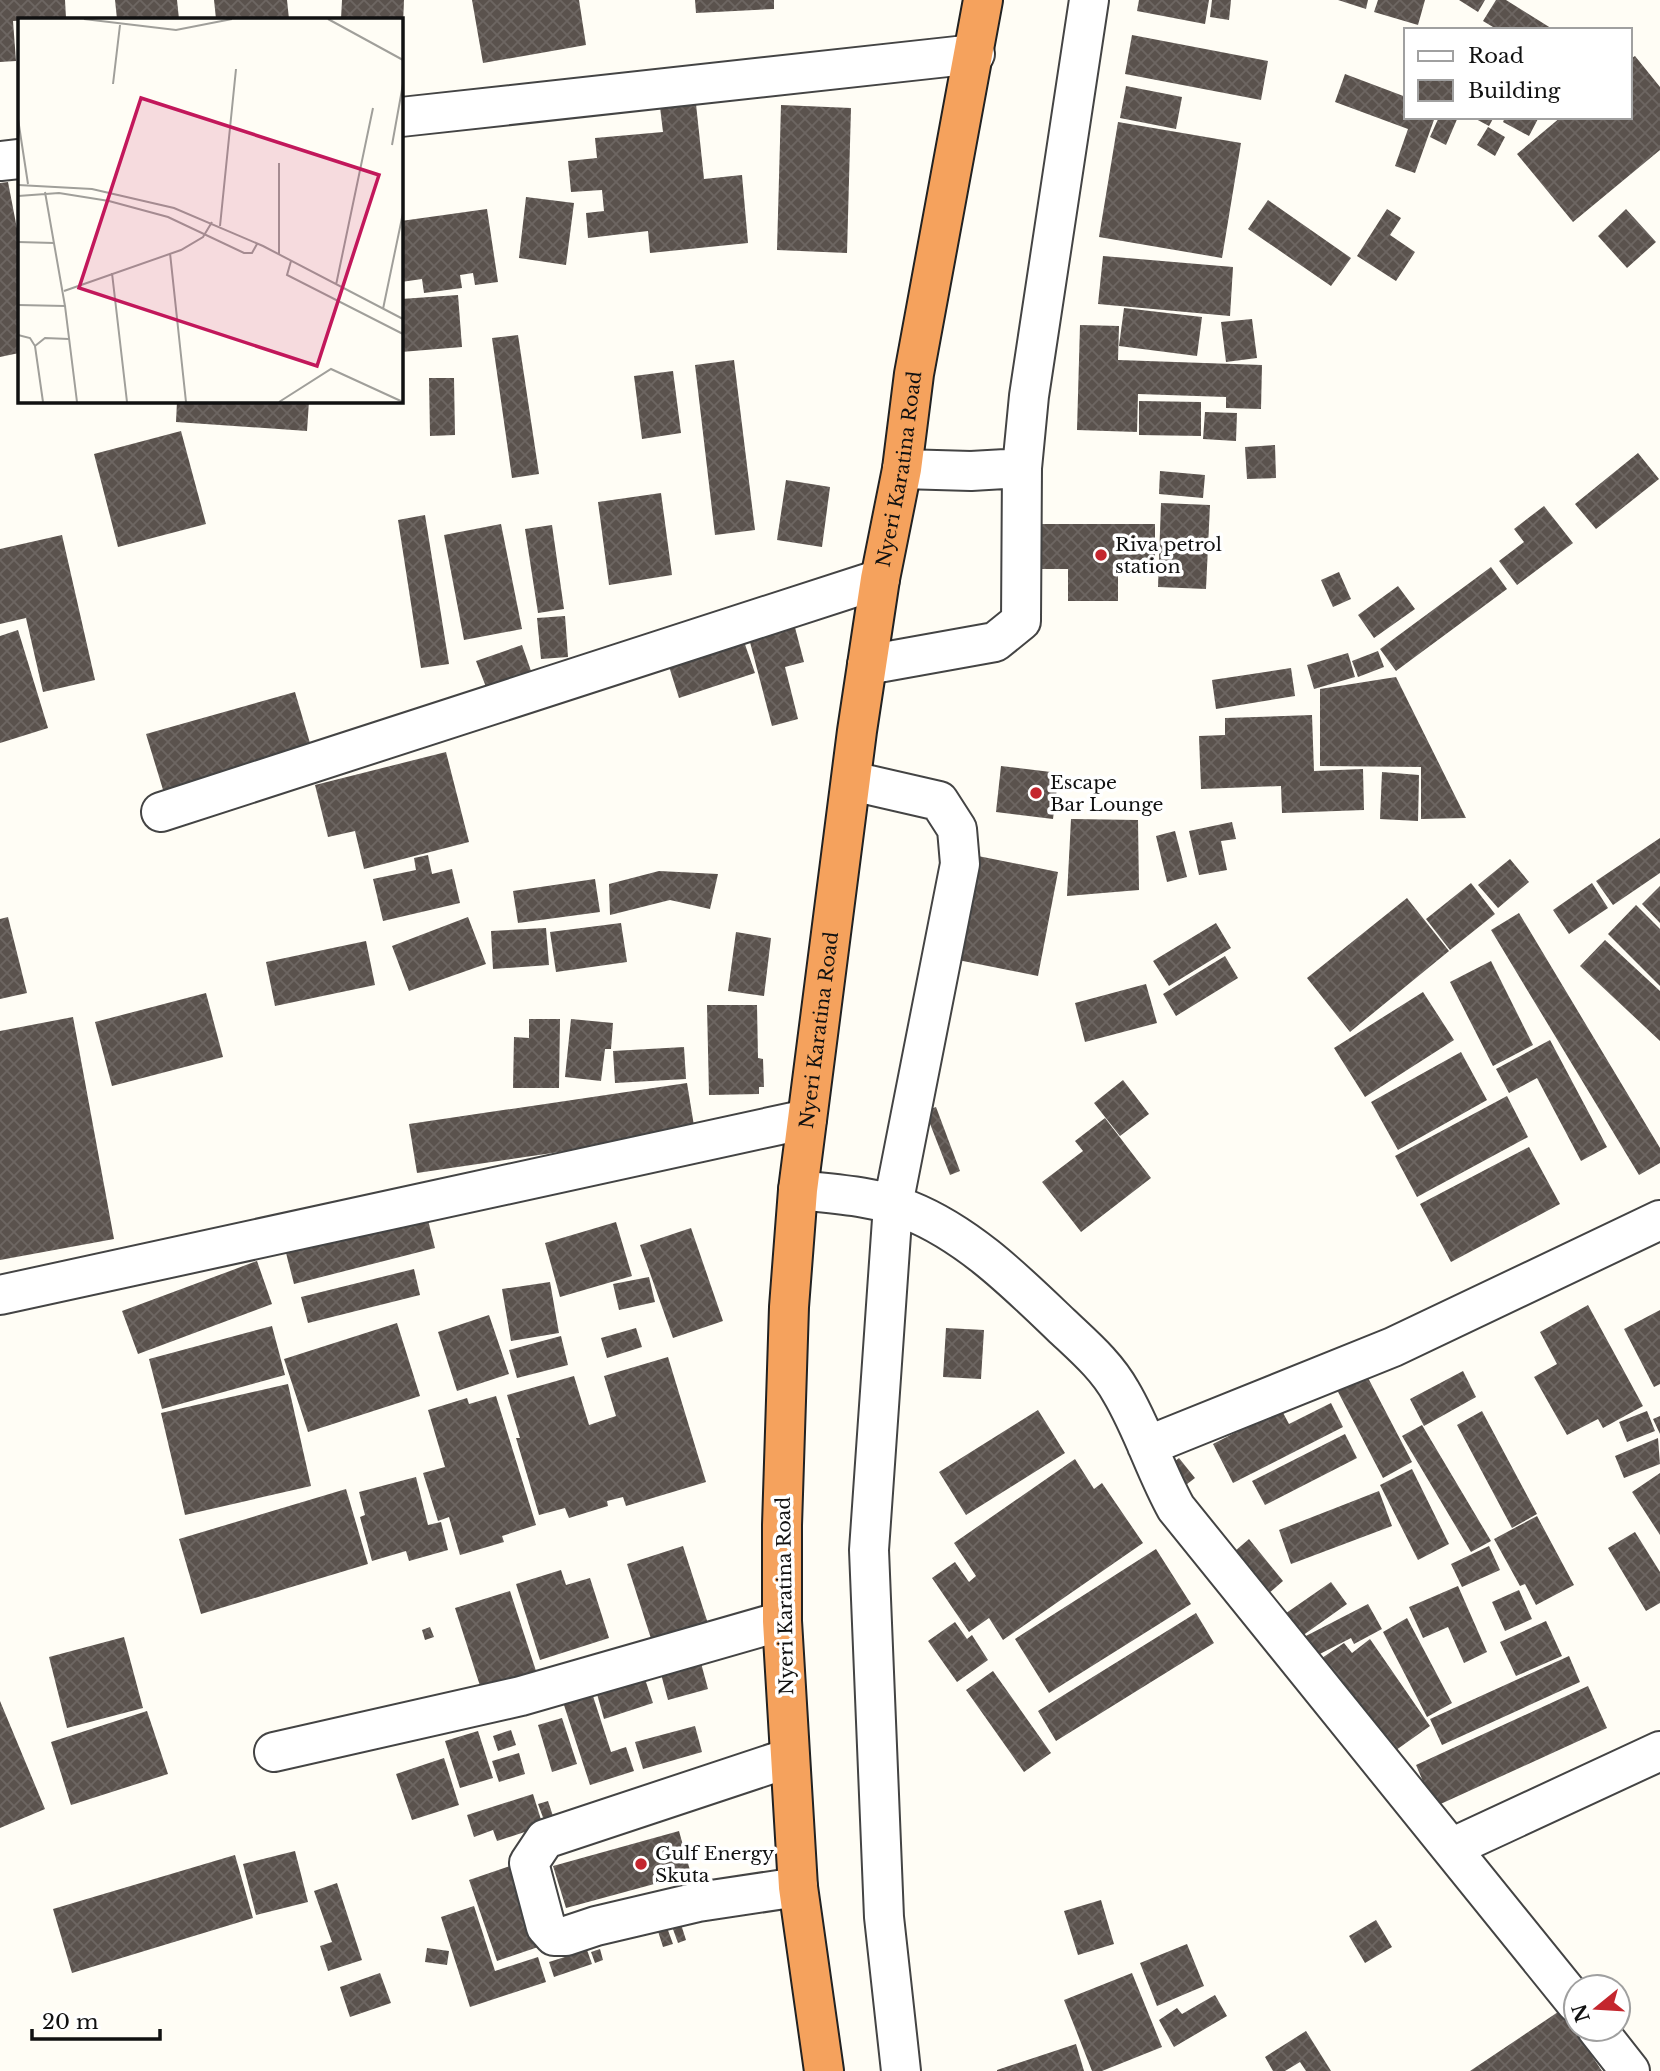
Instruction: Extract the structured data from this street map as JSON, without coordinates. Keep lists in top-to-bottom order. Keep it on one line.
{"streets":{"highway":["Nyeri Karatina Road"]},"places":["Riva petrol station","Escape Bar Lounge","Gulf Energy Skuta"],"legend":["Road","Building"],"scale_bar":"20 m","north":"left"}
